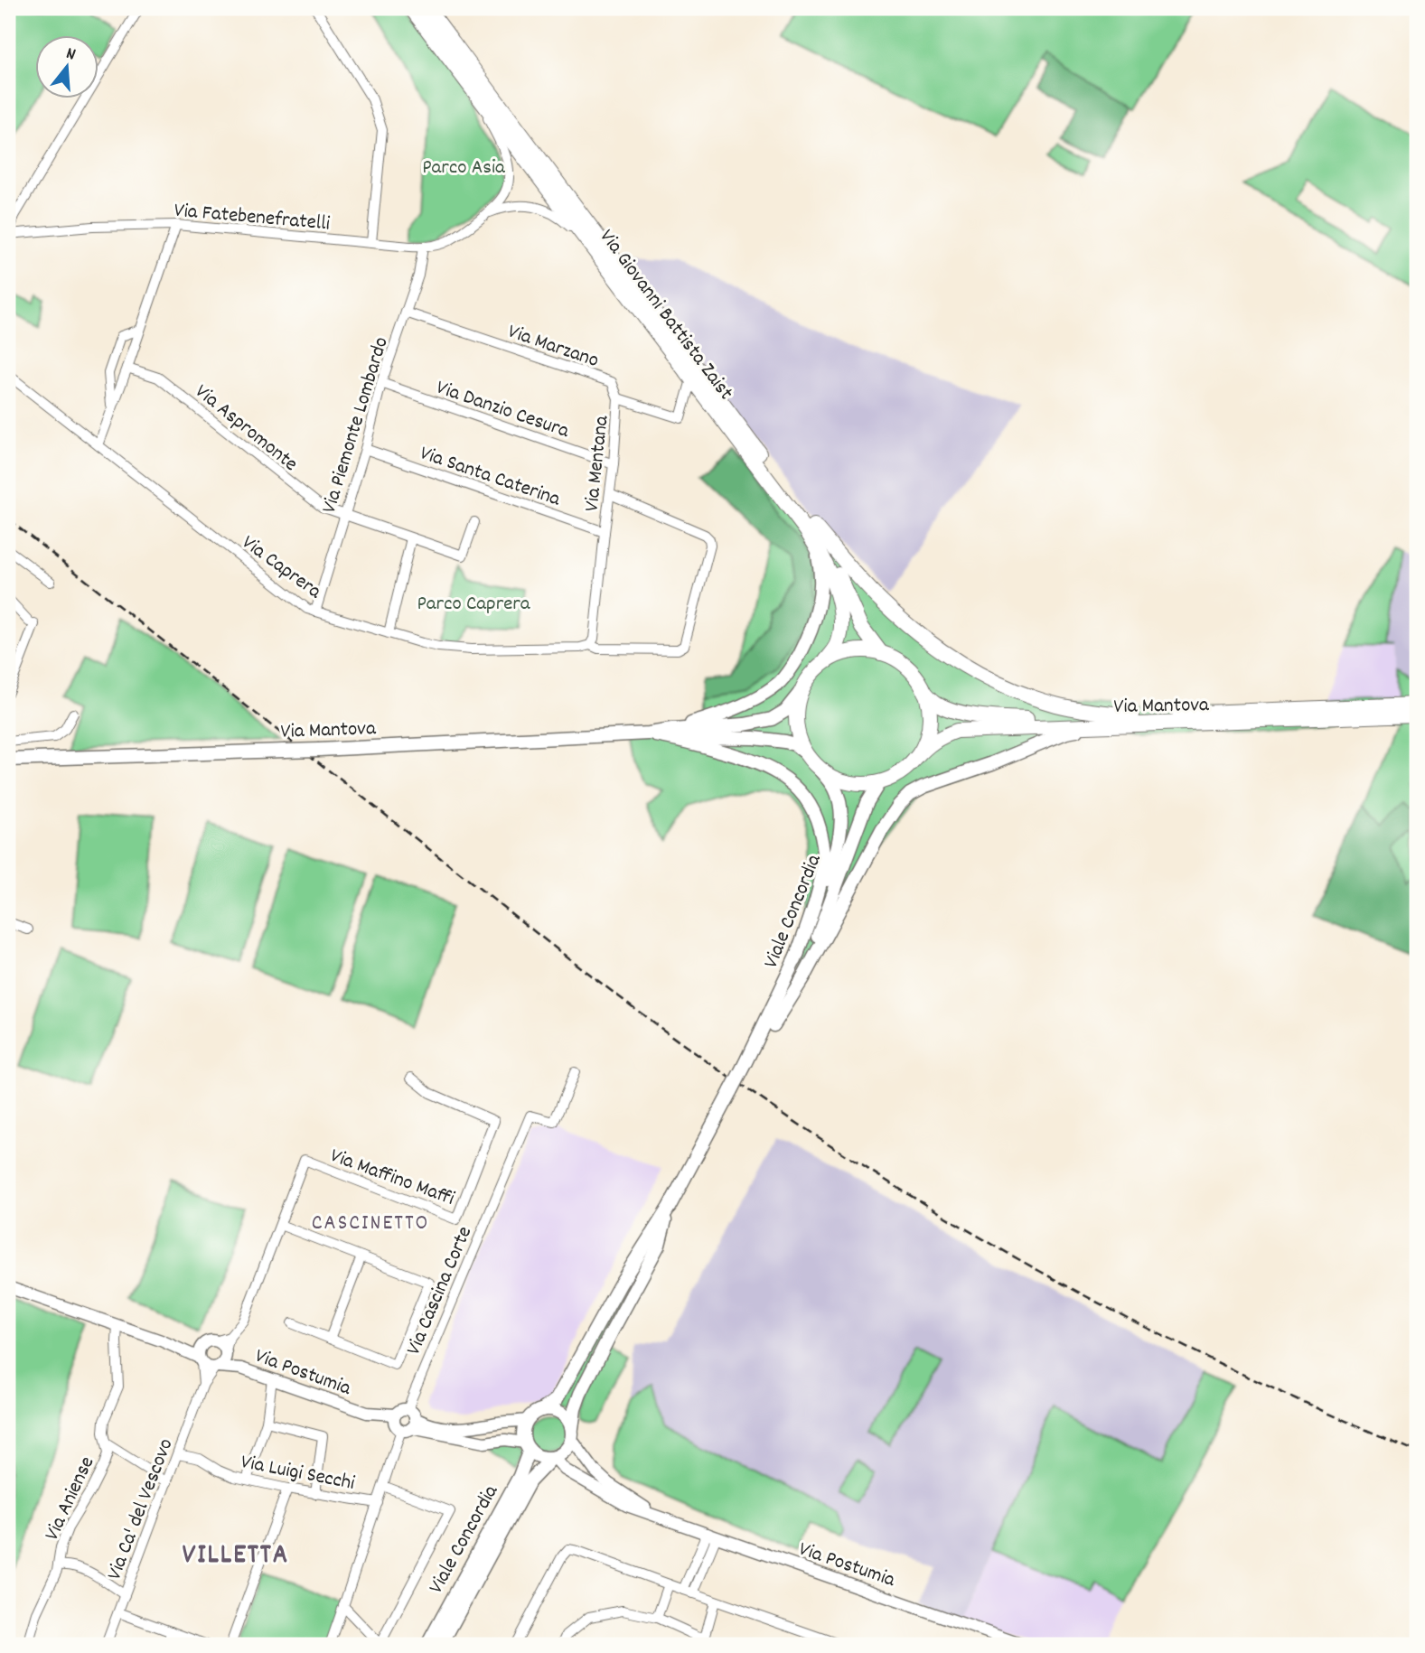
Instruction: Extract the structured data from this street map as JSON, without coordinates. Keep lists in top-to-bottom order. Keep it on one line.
{"streets":{"main road":["Via Giovanni Battista Zaist","Via Mantova","Viale Concordia"],"street":["Via Fatebenefratelli","Via Marzano","Via Danzio Cesura","Via Piemonte Lombardo","Via Aspromonte","Via Mentana","Via Santa Caterina","Via Caprera","Via Maffino Maffi","Via Cascina Corte","Via Postumia","Via Luigi Secchi","Via Aniense","Via Ca' del Vescovo"]},"crossings":[["Via Fatebenefratelli","Via Giovanni Battista Zaist"],["Via Fatebenefratelli","Via Piemonte Lombardo"],["Via Giovanni Battista Zaist","Via Marzano"],["Via Giovanni Battista Zaist","Via Mantova"],["Via Giovanni Battista Zaist","Viale Concordia"],["Via Marzano","Via Piemonte Lombardo"],["Via Marzano","Via Mentana"],["Via Danzio Cesura","Via Piemonte Lombardo"],["Via Danzio Cesura","Via Mentana"],["Via Piemonte Lombardo","Via Aspromonte"],["Via Piemonte Lombardo","Via Santa Caterina"],["Via Piemonte Lombardo","Via Caprera"],["Via Mentana","Via Santa Caterina"],["Via Mentana","Via Caprera"],["Via Mantova","Viale Concordia"],["Viale Concordia","Via Postumia"],["Via Maffino Maffi","Via Postumia"],["Via Maffino Maffi","Via Ca' del Vescovo"],["Via Cascina Corte","Via Postumia"],["Via Postumia","Via Aniense"],["Via Postumia","Via Ca' del Vescovo"],["Via Luigi Secchi","Via Ca' del Vescovo"]],"districts":["CASCINETTO","VILLETTA"],"parks":["Parco Asia","Parco Caprera"],"north":"top"}
